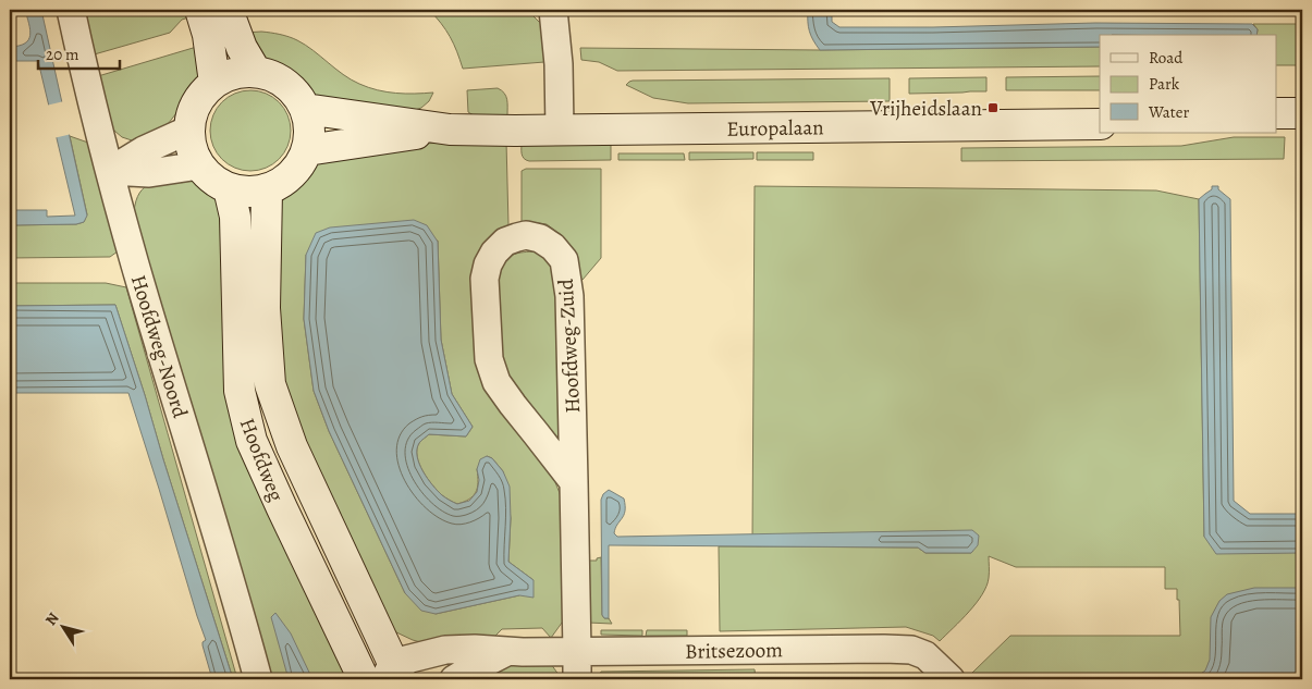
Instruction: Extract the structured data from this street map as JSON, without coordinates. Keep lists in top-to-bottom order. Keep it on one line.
{"streets":{"main road":["Europalaan","Hoofdweg"],"street":["Hoofdweg-Noord","Hoofdweg-Zuid","Britsezoom"]},"crossings":[["Europalaan","Hoofdweg"],["Hoofdweg-Zuid","Britsezoom"],["Hoofdweg","Britsezoom"]],"places":{"transit":["Vrijheidslaan"]},"legend":["Road","Park","Water"],"scale_bar":"20 m","north":"top left"}
